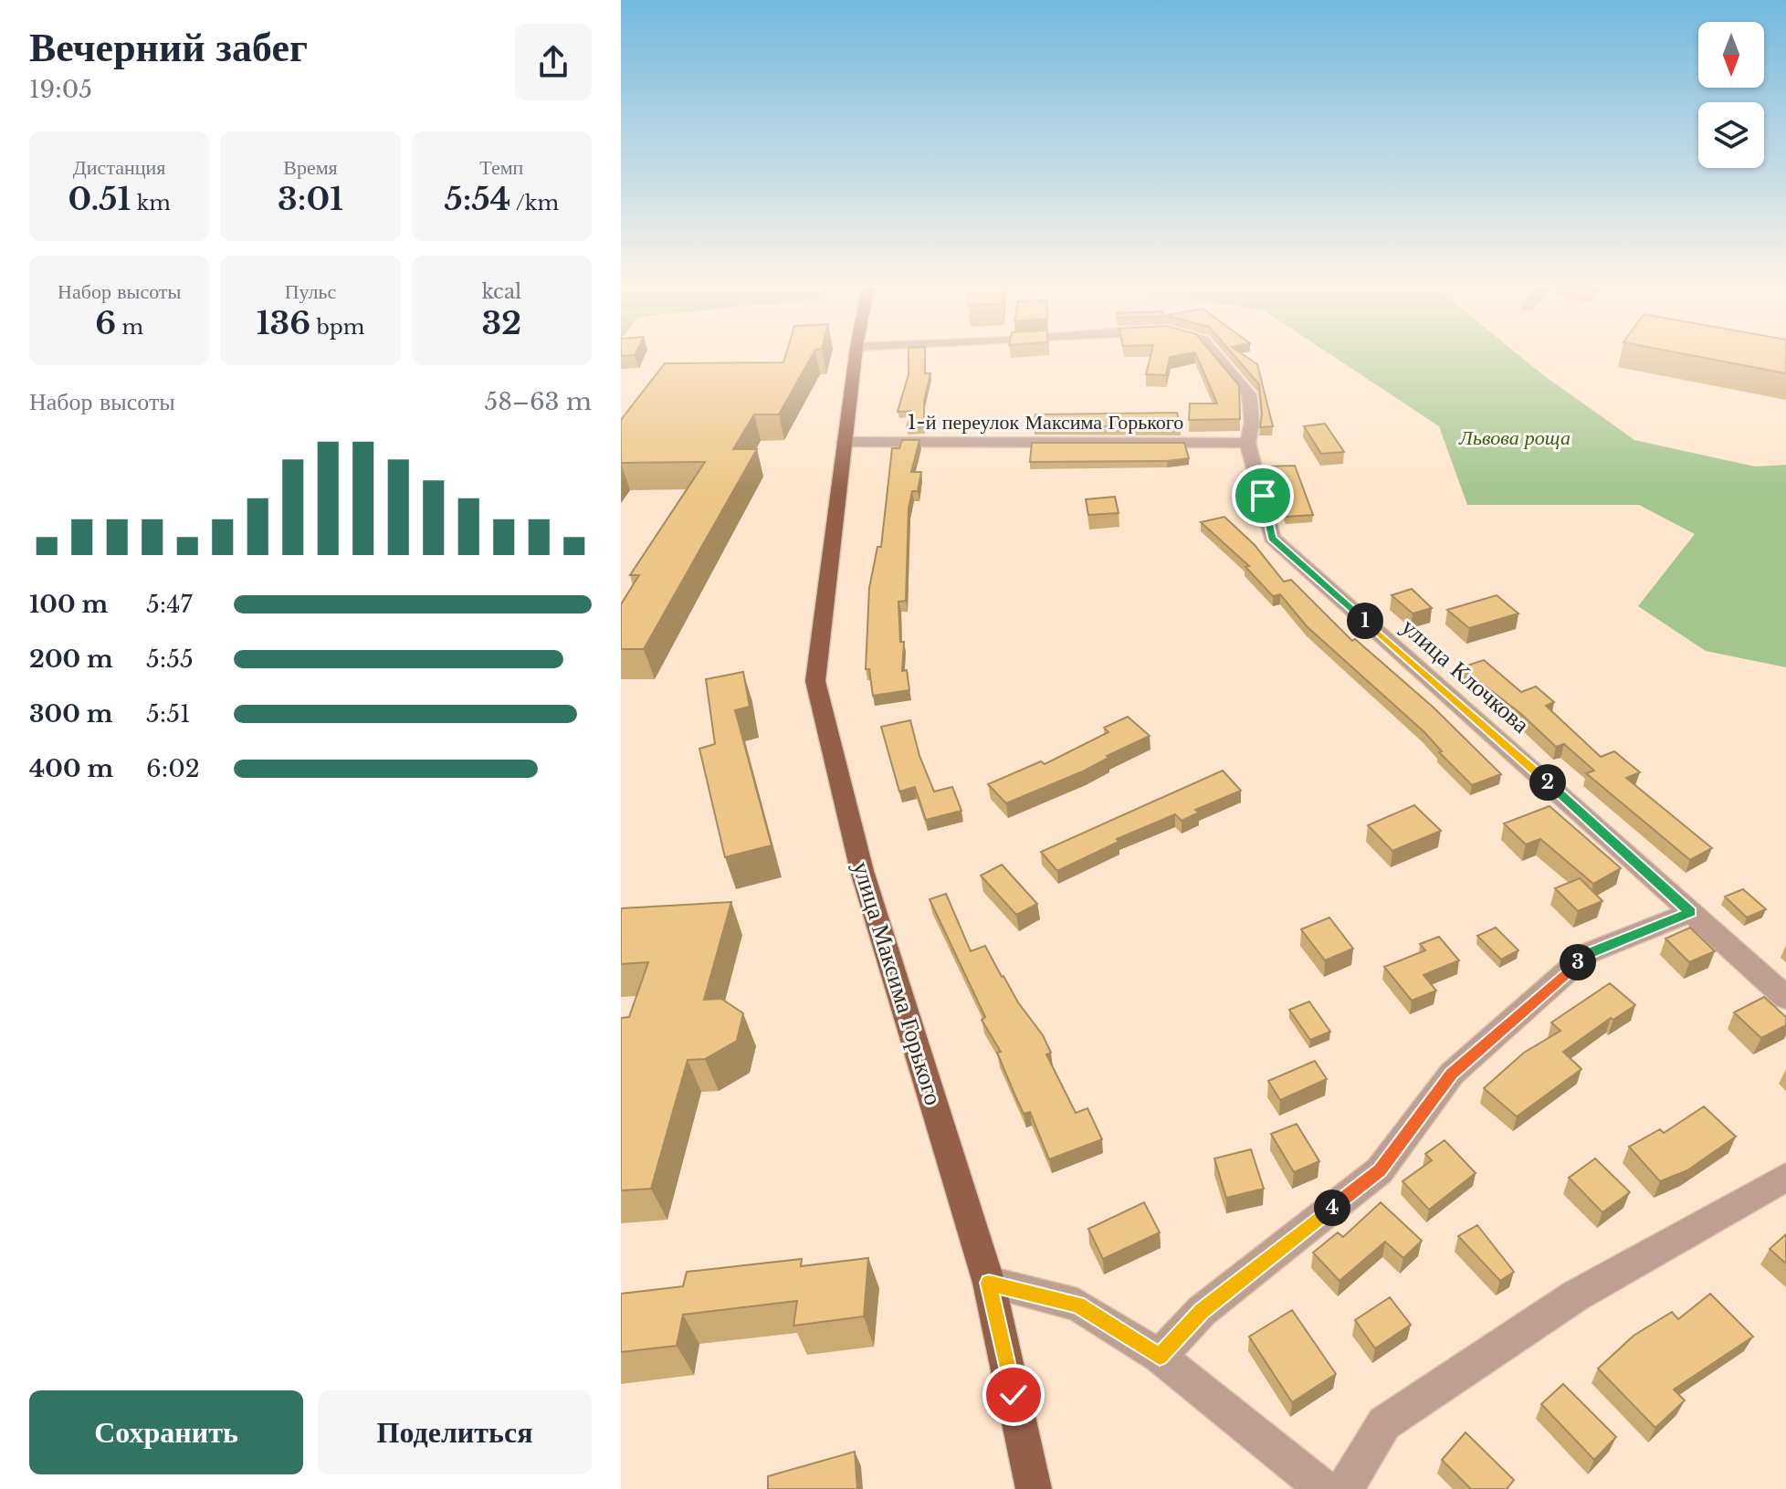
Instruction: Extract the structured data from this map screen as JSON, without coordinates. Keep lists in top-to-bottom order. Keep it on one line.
{"streets":{"main road":["улица Максима Горького"],"street":["1-й переулок Максима Горького","улица Клочкова"]},"crossings":[["1-й переулок Максима Горького","улица Клочкова"],["1-й переулок Максима Горького","улица Максима Горького"]],"parks":["Львова роща"],"north":"bottom","page":{"heading":["Вечерний забег","19:05"],"stats":[["Дистанция","0.51 km"],["Время","3:01"],["Темп","5:54 /km"],["Набор высоты","6 m"],["Пульс","136 bpm"],["kcal","32"]],"chart":["Набор высоты","58–63 m"],"list":[{"name":"100 m","note":"5:47"},{"name":"200 m","note":"5:55"},{"name":"300 m","note":"5:51"},{"name":"400 m","note":"6:02"}],"pins":["1","2","3","4"],"buttons":["Сохранить","Поделиться"]}}
